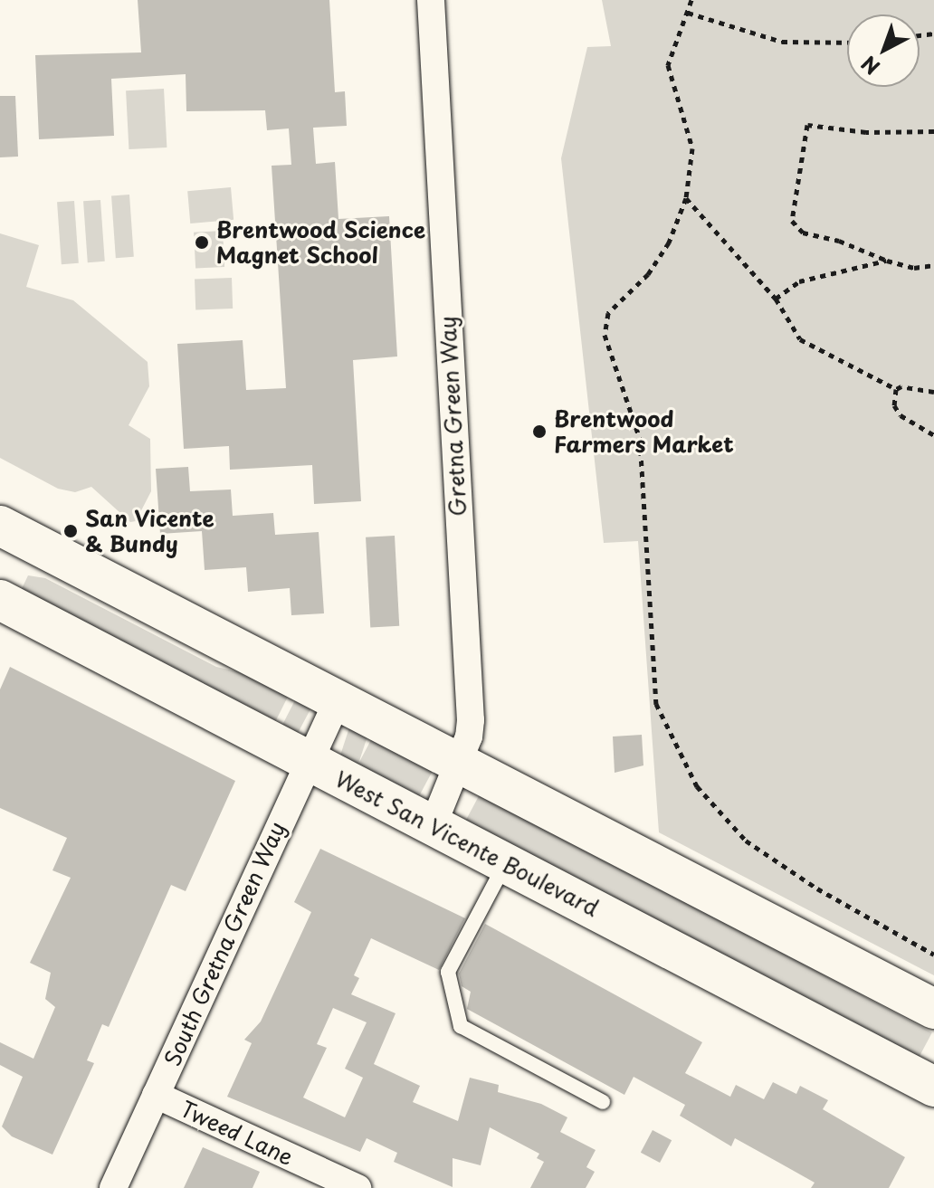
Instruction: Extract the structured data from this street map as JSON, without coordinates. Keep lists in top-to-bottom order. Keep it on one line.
{"streets":{"main road":["West San Vicente Boulevard"],"street":["Gretna Green Way","South Gretna Green Way","Tweed Lane"]},"crossings":[["Gretna Green Way","West San Vicente Boulevard"],["West San Vicente Boulevard","South Gretna Green Way"],["South Gretna Green Way","Tweed Lane"]],"places":["Brentwood Science Magnet School","Brentwood Farmers Market","San Vicente & Bundy"],"north":"bottom left"}
